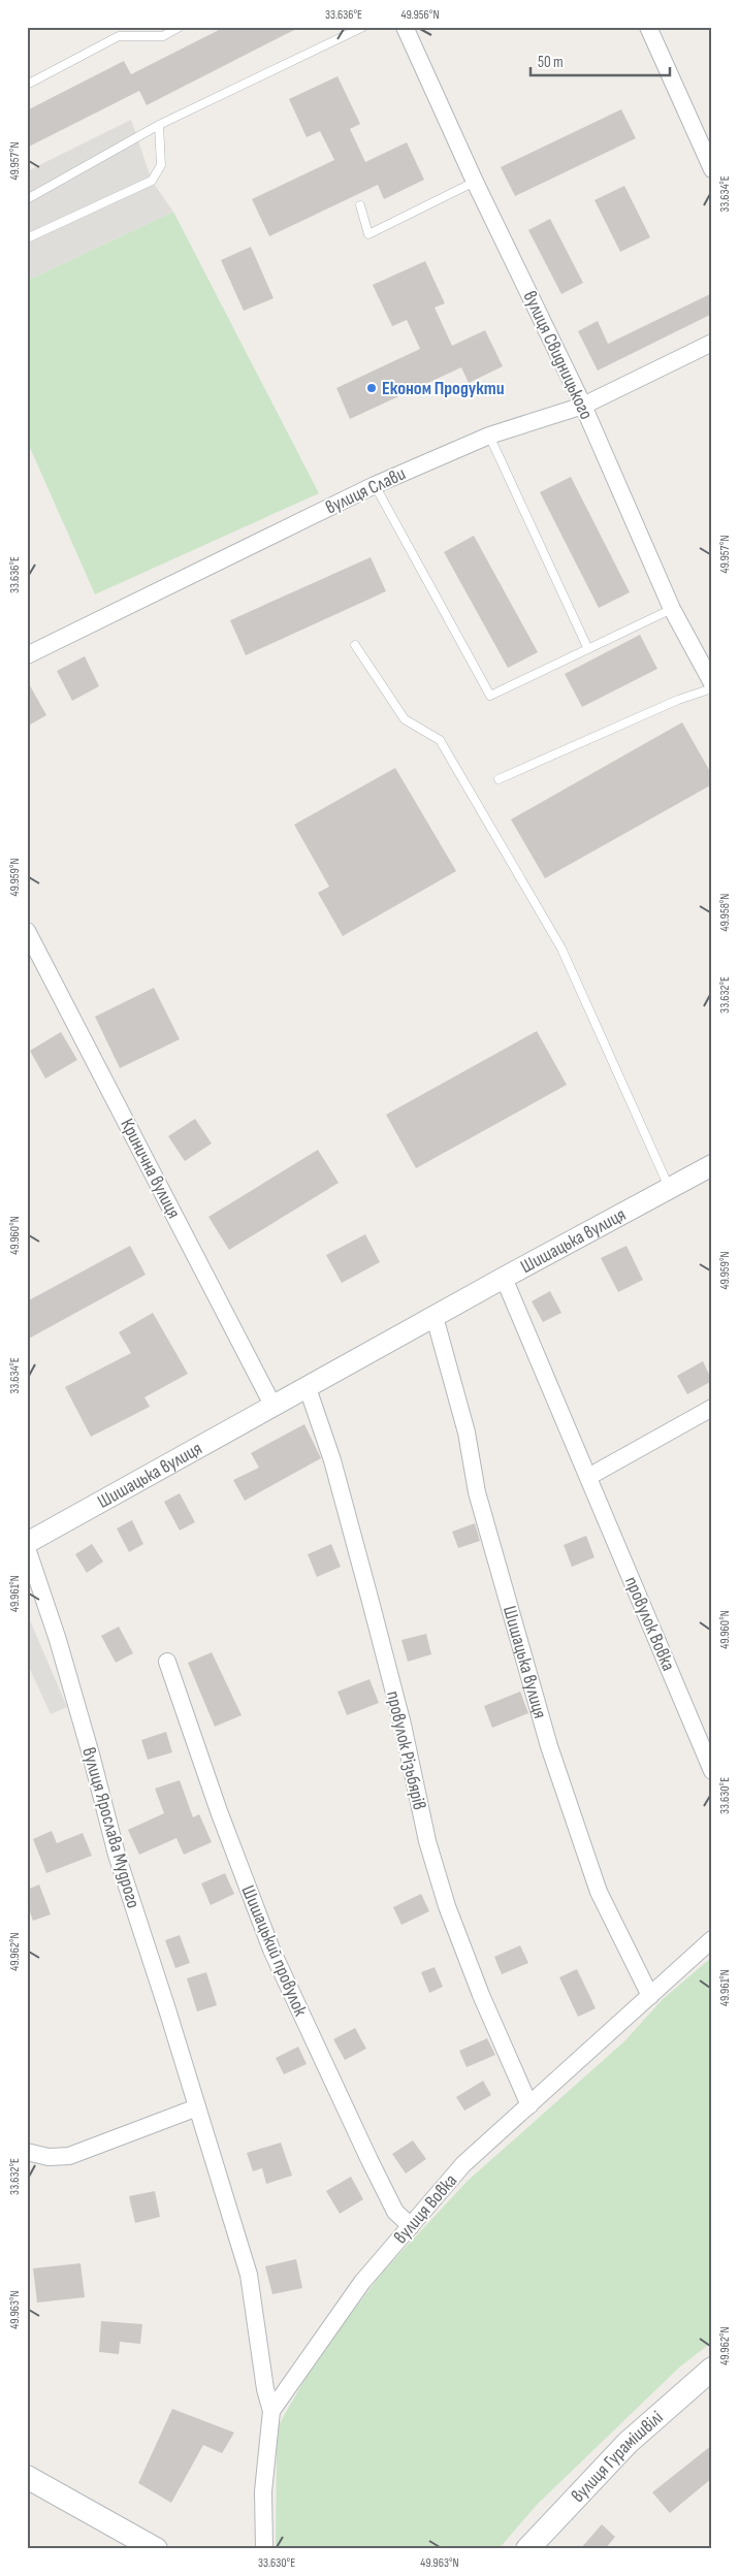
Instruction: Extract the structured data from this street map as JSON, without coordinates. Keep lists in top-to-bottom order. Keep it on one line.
{"streets":{"main road":["вулиця Гурамішвілі"],"street":["вулиця Свидницького","вулиця Слави","Кринична вулиця","Шишацька вулиця","провулок Вовка","провулок Різьбярів","вулиця Ярослава Мудрого","Шишацький провулок","вулиця Вовка"]},"crossings":[["вулиця Свидницького","вулиця Слави"],["Кринична вулиця","Шишацька вулиця"],["Шишацька вулиця","провулок Вовка"],["Шишацька вулиця","провулок Різьбярів"],["Шишацька вулиця","вулиця Вовка"],["провулок Різьбярів","вулиця Вовка"],["вулиця Ярослава Мудрого","вулиця Вовка"],["Шишацький провулок","вулиця Вовка"]],"places":["Економ Продукти"],"scale_bar":"50 m","coordinates":["33.636°E","49.956°N","49.957°N","33.634°E","49.959°N","49.958°N","33.632°E","49.960°N","49.961°N","33.630°E","49.962°N","49.963°N"]}
